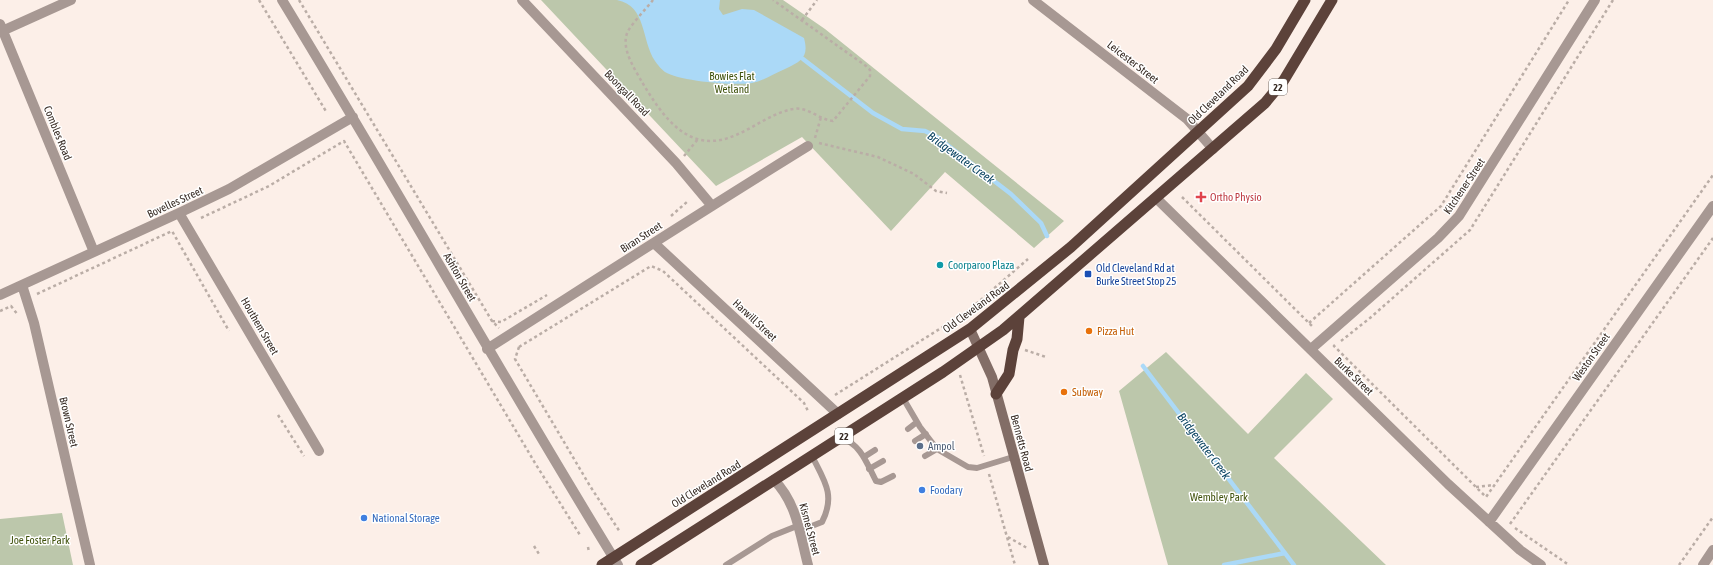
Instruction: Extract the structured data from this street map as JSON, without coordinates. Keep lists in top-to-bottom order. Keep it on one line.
{"streets":{"highway":["22","Old Cleveland Road"],"main road":["Bennetts Road"],"street":["Leicester Street","Boongall Road","Combles Road","Kitchener Street","Bovelles Street","Biran Street","Ashton Street","Harwill Street","Houthem Street","Weston Street","Burke Street","Brown Street","Kismet Street"]},"crossings":[["Leicester Street","22"],["Leicester Street","Old Cleveland Road"],["22","Burke Street"],["22","Bennetts Road"],["22","Kismet Street"],["Boongall Road","Biran Street"],["Old Cleveland Road","Ashton Street"],["Old Cleveland Road","Harwill Street"],["Old Cleveland Road","Bennetts Road"],["Combles Road","Bovelles Street"],["Kitchener Street","Burke Street"],["Bovelles Street","Ashton Street"],["Bovelles Street","Houthem Street"],["Bovelles Street","Brown Street"],["Biran Street","Ashton Street"],["Biran Street","Harwill Street"],["Weston Street","Burke Street"]],"water":["Bridgewater Creek"],"parks":["Bowies Flat Wetland","Wembley Park","Joe Foster Park"],"places":{"health":["Ortho Physio"],"other":["Coorparoo Plaza","Pizza Hut","Subway","Ampol","Foodary","National Storage"],"transit":["Old Cleveland Rd at Burke Street Stop 25"]}}
